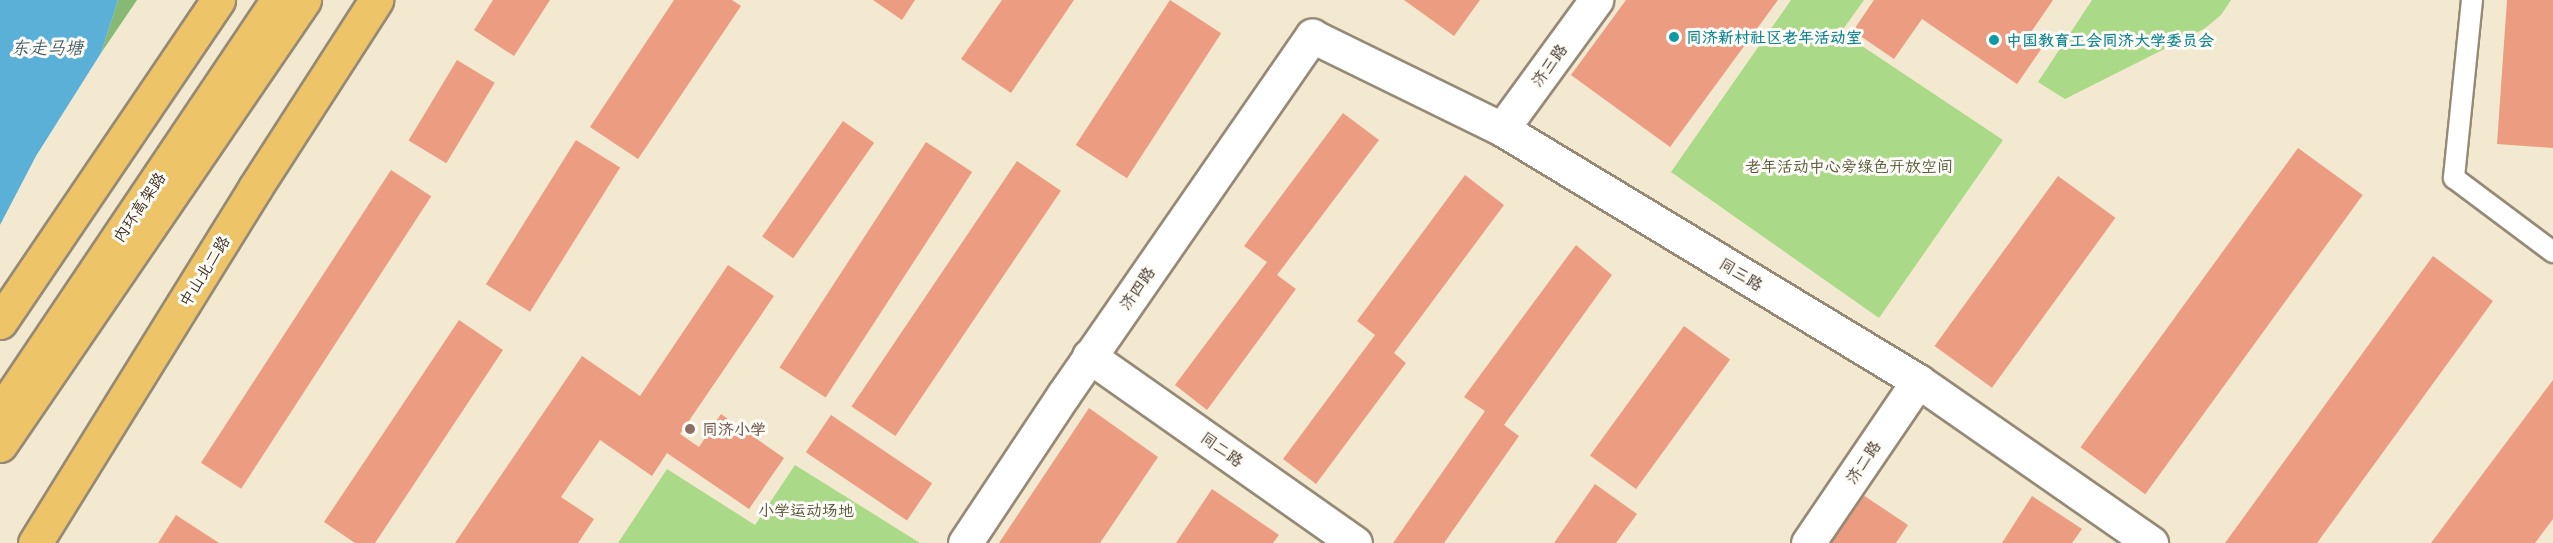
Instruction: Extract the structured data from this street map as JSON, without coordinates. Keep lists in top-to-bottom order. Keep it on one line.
{"streets":{"main road":["内环高架路","中山北二路"],"street":["济三路","同三路","济四路","同二路","济二路"]},"crossings":[["济三路","同三路"],["同三路","济四路"],["同三路","济二路"],["济四路","同二路"]],"water":["东走马塘"],"parks":["老年活动中心旁绿色开放空间","小学运动场地"],"places":["同济新村社区老年活动室","中国教育工会同济大学委员会","同济小学"]}
